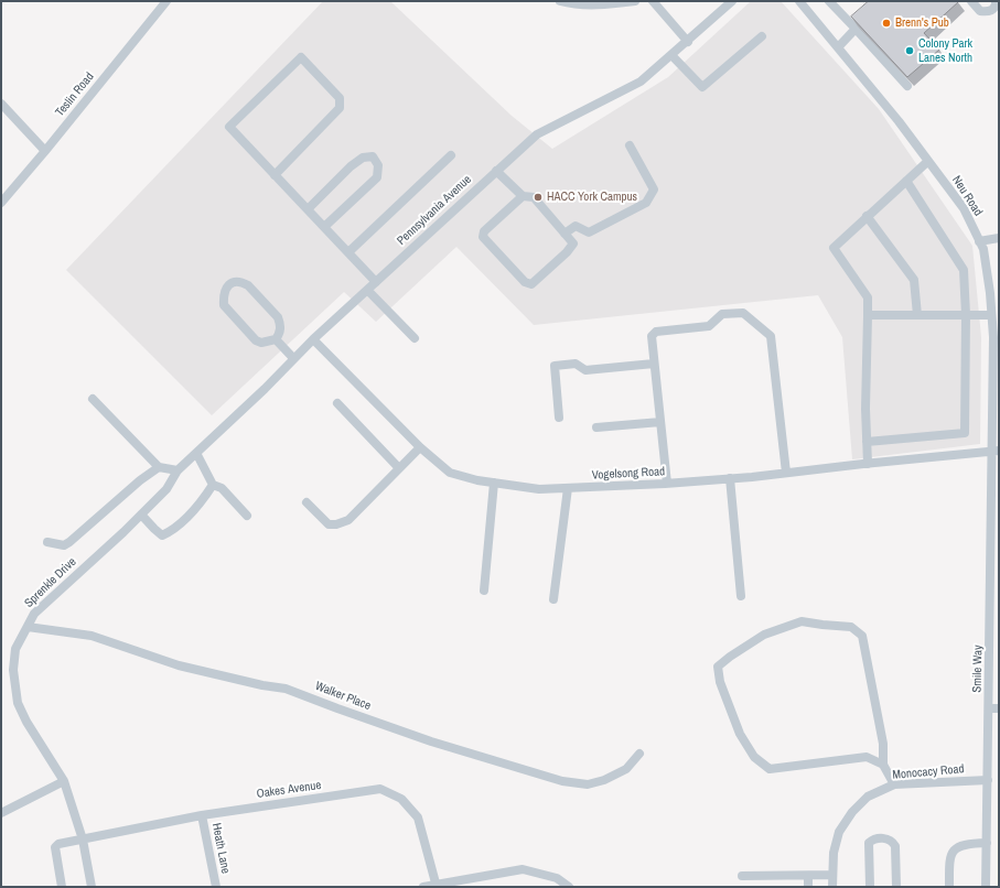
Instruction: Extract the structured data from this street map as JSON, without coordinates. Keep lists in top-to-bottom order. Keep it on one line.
{"streets":{"street":["Teslin Road","Neu Road","Pennsylvania Avenue","Vogelsong Road","Sprenkle Drive","Smile Way","Walker Place","Monocacy Road","Oakes Avenue","Heath Lane"]},"crossings":[["Neu Road","Vogelsong Road"],["Neu Road","Smile Way"],["Pennsylvania Avenue","Vogelsong Road"],["Pennsylvania Avenue","Sprenkle Drive"],["Vogelsong Road","Smile Way"],["Sprenkle Drive","Walker Place"],["Sprenkle Drive","Oakes Avenue"],["Smile Way","Monocacy Road"],["Oakes Avenue","Heath Lane"]],"places":["Brenn's Pub","Colony Park Lanes North","HACC York Campus"]}
